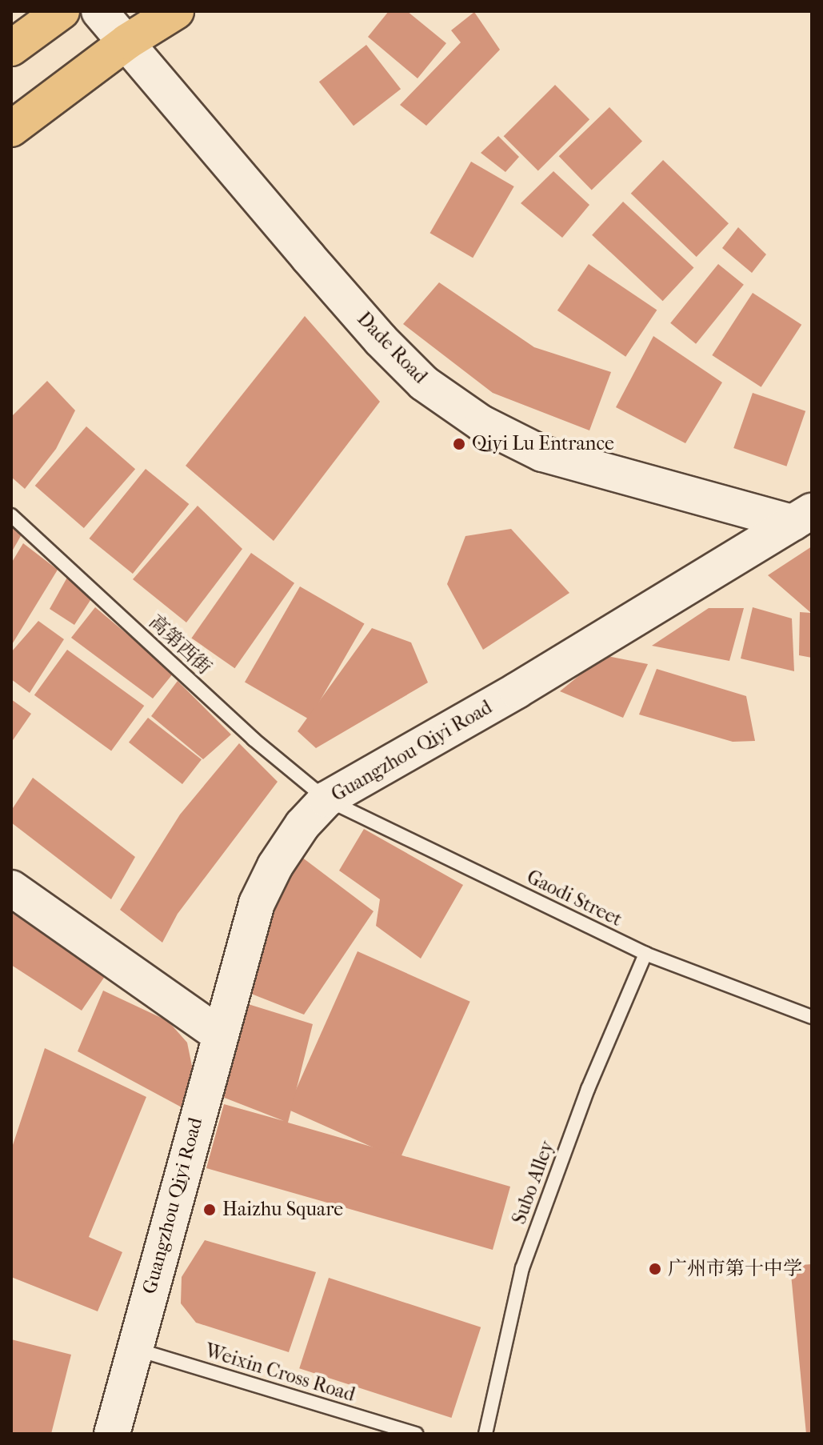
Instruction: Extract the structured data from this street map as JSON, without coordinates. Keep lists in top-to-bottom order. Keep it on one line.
{"streets":{"main road":["Dade Road","Guangzhou Qiyi Road"],"lane":["高第西街","Gaodi Street","Subo Alley","Weixin Cross Road"]},"crossings":[["Dade Road","Guangzhou Qiyi Road"],["高第西街","Guangzhou Qiyi Road"],["高第西街","Gaodi Street"],["Guangzhou Qiyi Road","Gaodi Street"],["Guangzhou Qiyi Road","Weixin Cross Road"],["Gaodi Street","Subo Alley"]],"places":["Qiyi Lu Entrance","Haizhu Square","广州市第十中学"]}
